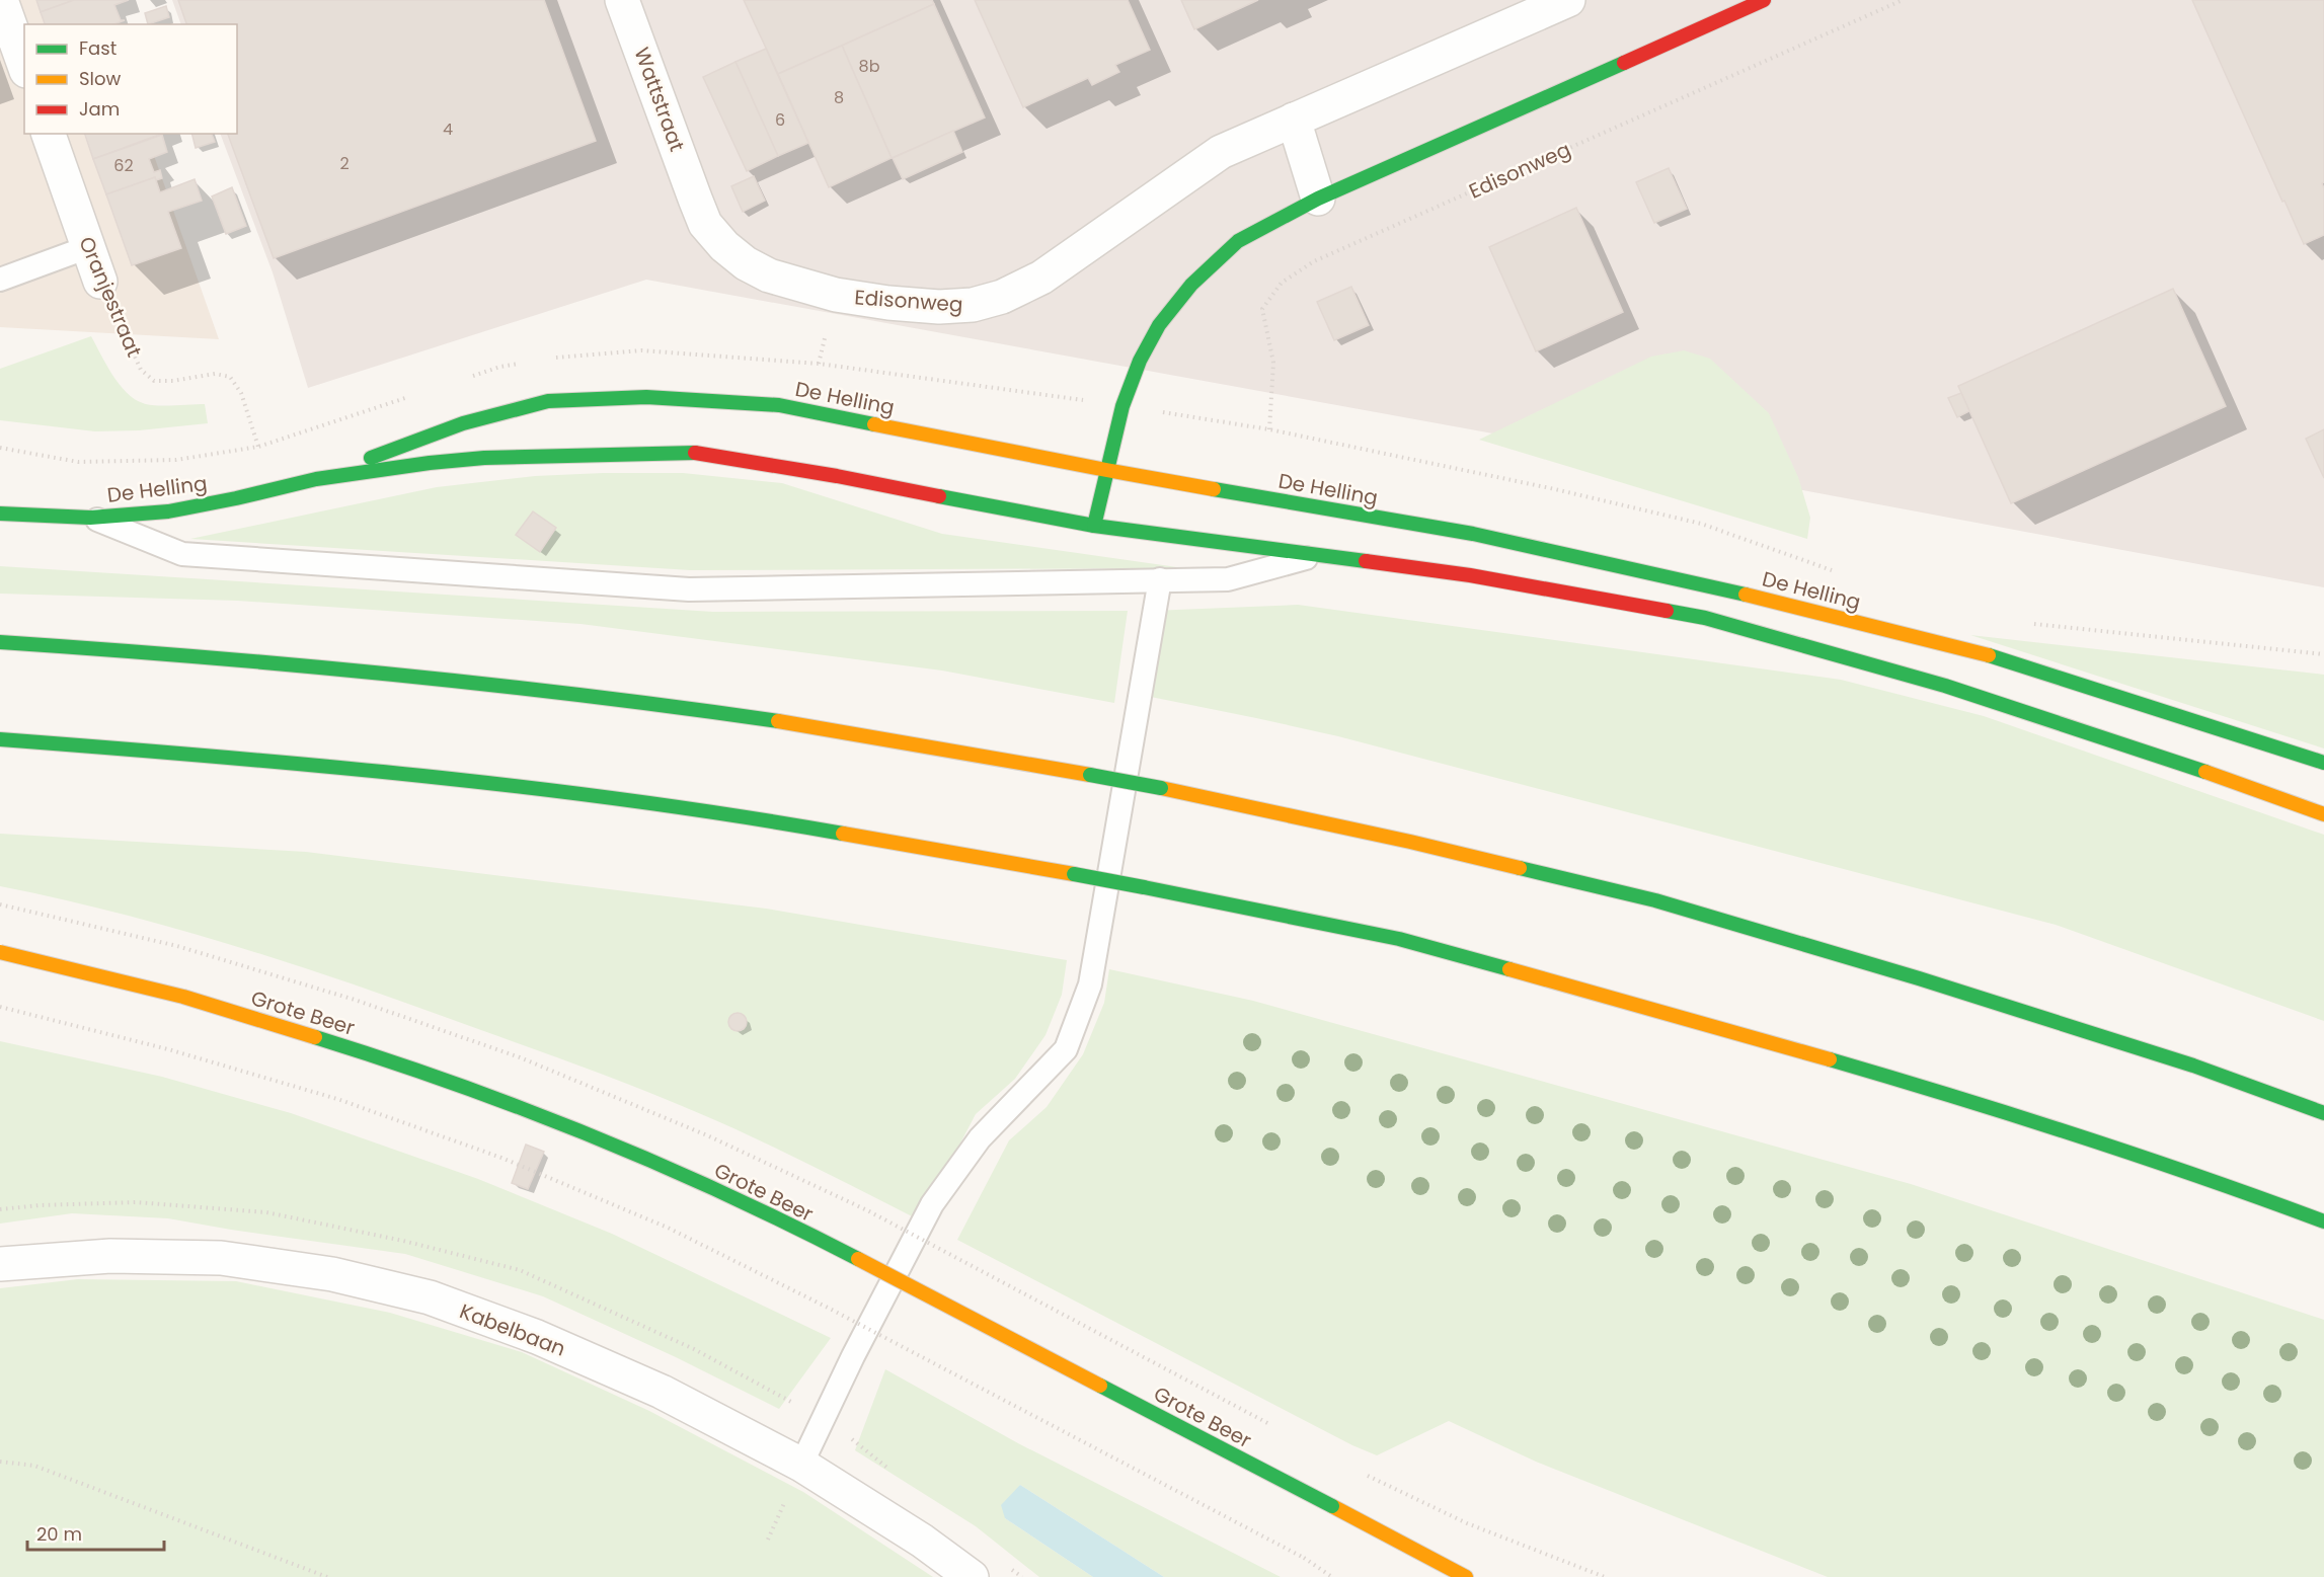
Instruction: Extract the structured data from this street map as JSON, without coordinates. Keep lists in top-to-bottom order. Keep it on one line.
{"streets":{"main road":["De Helling","Grote Beer"],"street":["Wattstraat","Edisonweg","Oranjestraat","Kabelbaan"]},"crossings":[["Wattstraat","Edisonweg"],["Edisonweg","De Helling"]],"house_numbers":["8b","8","6","4","2","62"],"legend":["Fast","Slow","Jam"],"scale_bar":"20 m"}
